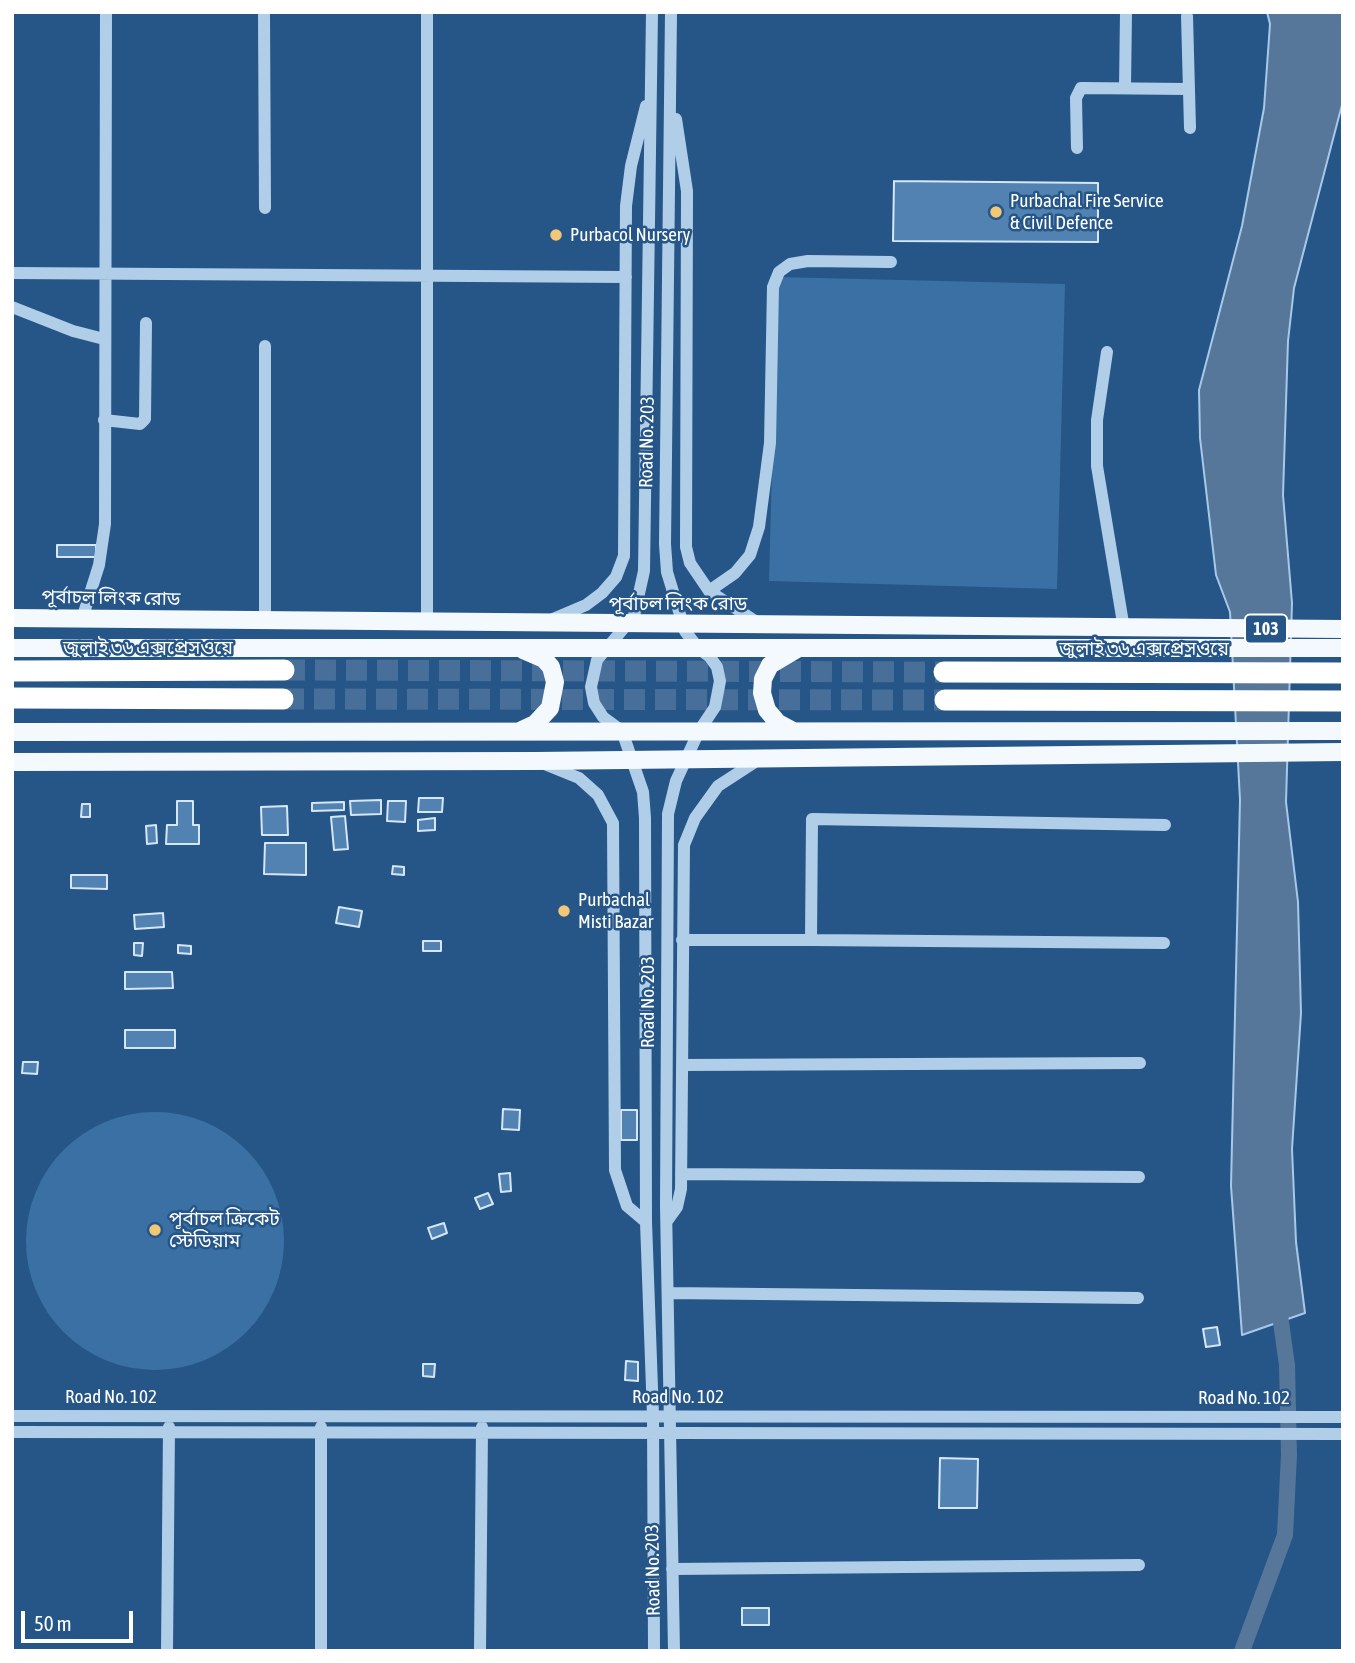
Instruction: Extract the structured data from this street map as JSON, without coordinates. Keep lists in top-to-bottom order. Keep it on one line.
{"streets":{"highway":["জুলাই ৩৬ এক্সপ্রেসওয়ে"],"main road":["পূর্বাচল লিংক রোড","103"],"street":["Road No. 203","Road No. 102"]},"crossings":[["Road No. 203","পূর্বাচল লিংক রোড"],["Road No. 203","Road No. 102"]],"places":["Purbachal Fire Service & Civil Defence","Purbacol Nursery","Purbachal Misti Bazar","পূর্বাচল ক্রিকেট স্টেডিয়াম"],"scale_bar":"50 m"}
